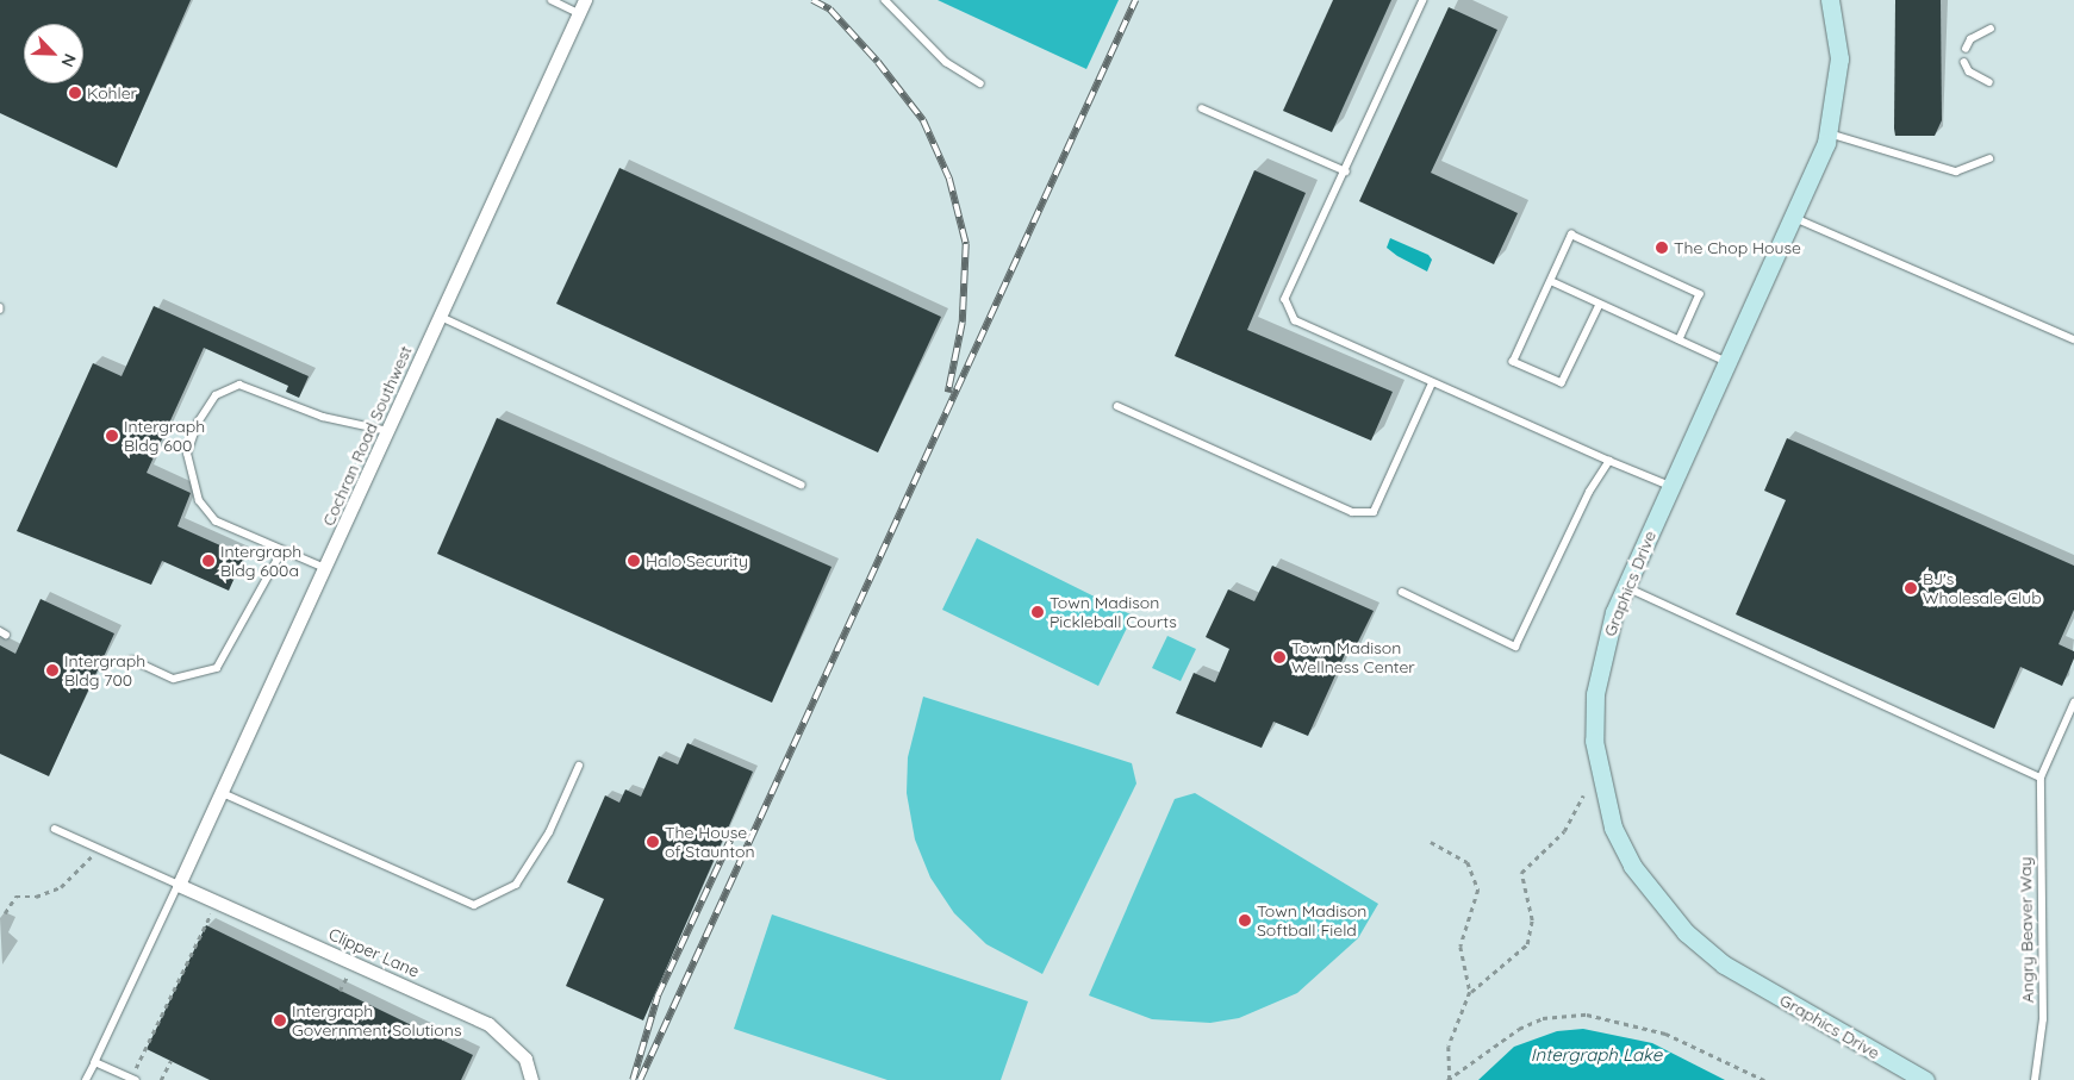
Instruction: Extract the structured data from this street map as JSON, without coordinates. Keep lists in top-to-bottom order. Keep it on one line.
{"streets":{"street":["Cochran Road Southwest","Graphics Drive","Clipper Lane"],"lane":["Angry Beaver Way"]},"crossings":[["Cochran Road Southwest","Clipper Lane"]],"water":["Intergraph Lake"],"places":["Kohler","The Chop House","Intergraph Bldg 600","Intergraph Bldg 600a","Halo Security","BJ's Wholesale Club","Town Madison Pickleball Courts","Town Madison Wellness Center","Intergraph Bldg 700","The House of Staunton","Town Madison Softball Field","Intergraph Government Solutions"],"north":"bottom right"}
